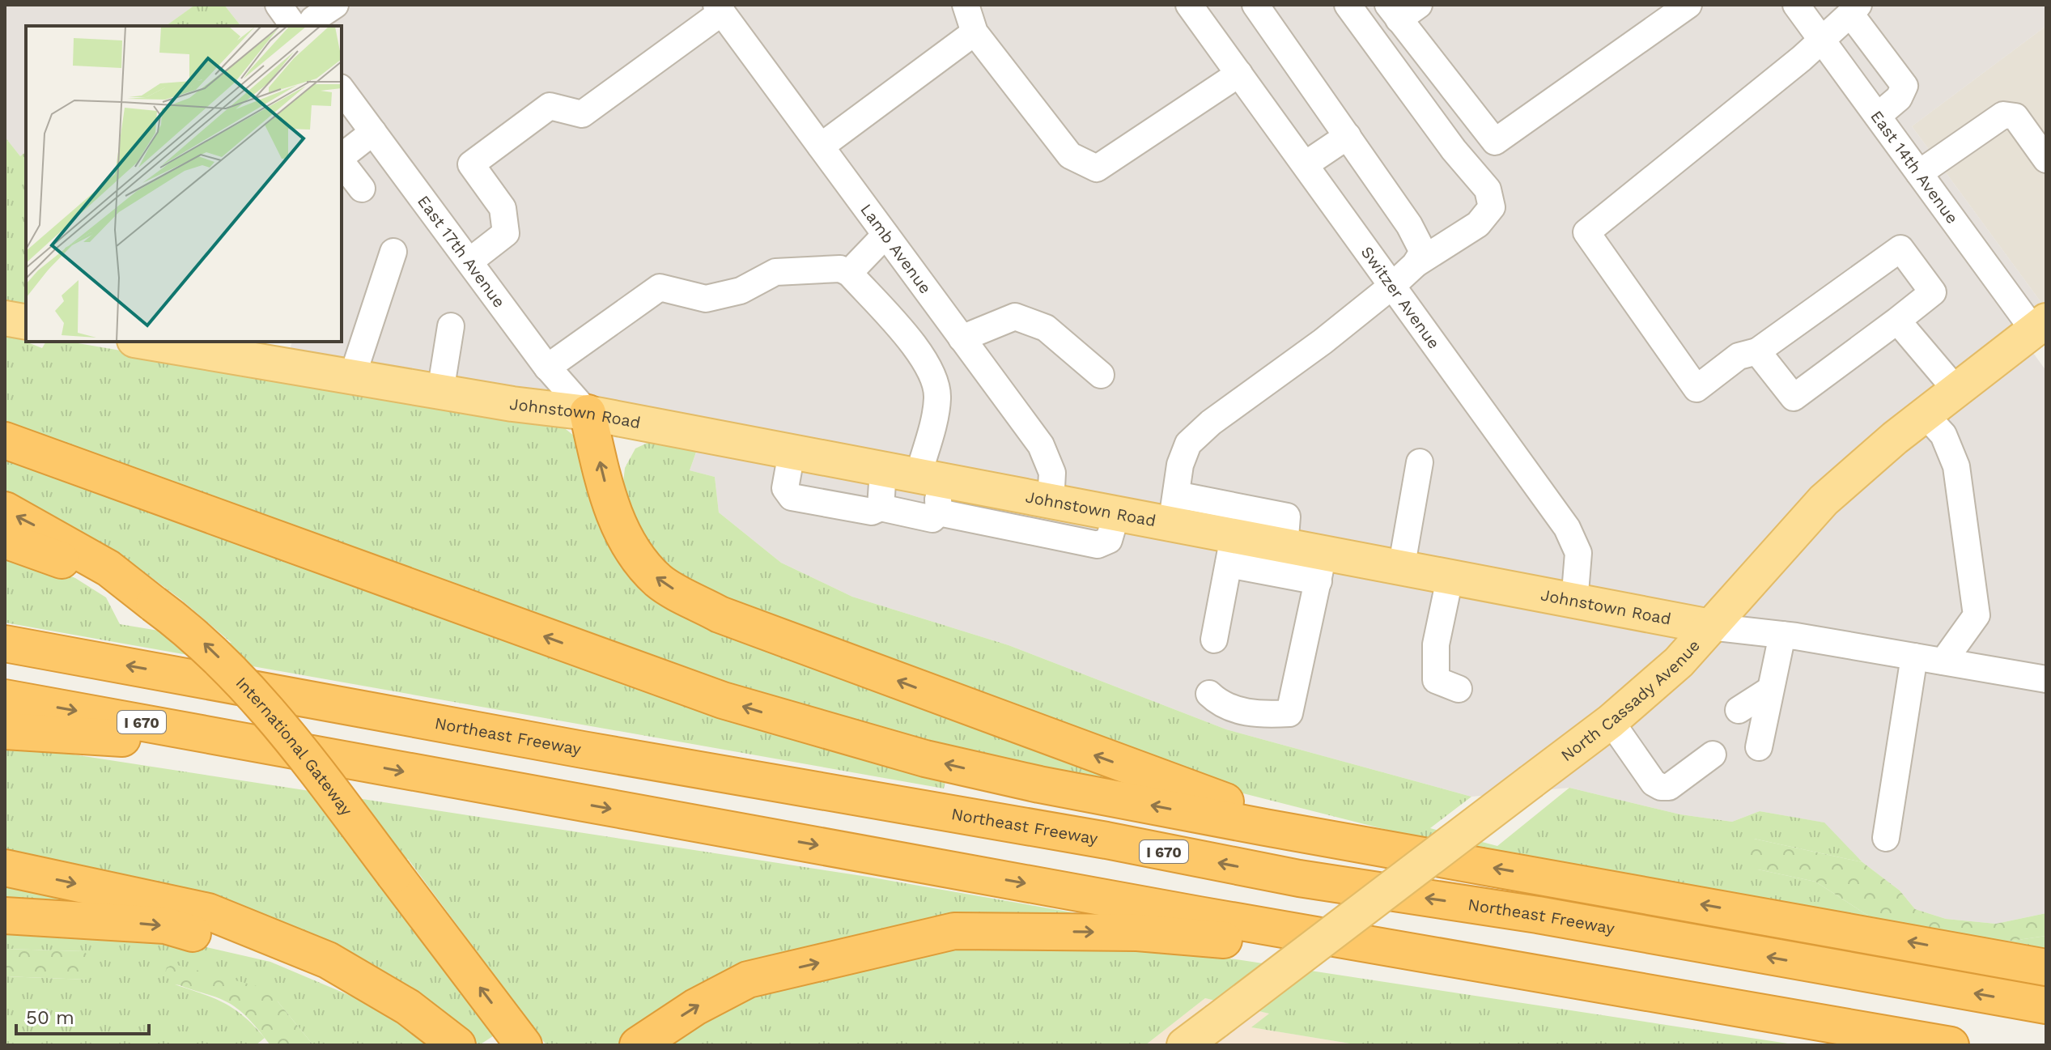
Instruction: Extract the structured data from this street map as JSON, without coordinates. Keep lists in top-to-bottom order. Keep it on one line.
{"streets":{"highway":["I 670","Northeast Freeway","International Gateway"],"main road":["Johnstown Road","North Cassady Avenue"],"street":["East 14th Avenue","Lamb Avenue","East 17th Avenue","Switzer Avenue"]},"crossings":[["East 14th Avenue","North Cassady Avenue"],["Lamb Avenue","Johnstown Road"],["East 17th Avenue","Johnstown Road"],["Switzer Avenue","Johnstown Road"],["Johnstown Road","North Cassady Avenue"]],"one_way":["International Gateway"],"scale_bar":"50 m"}
